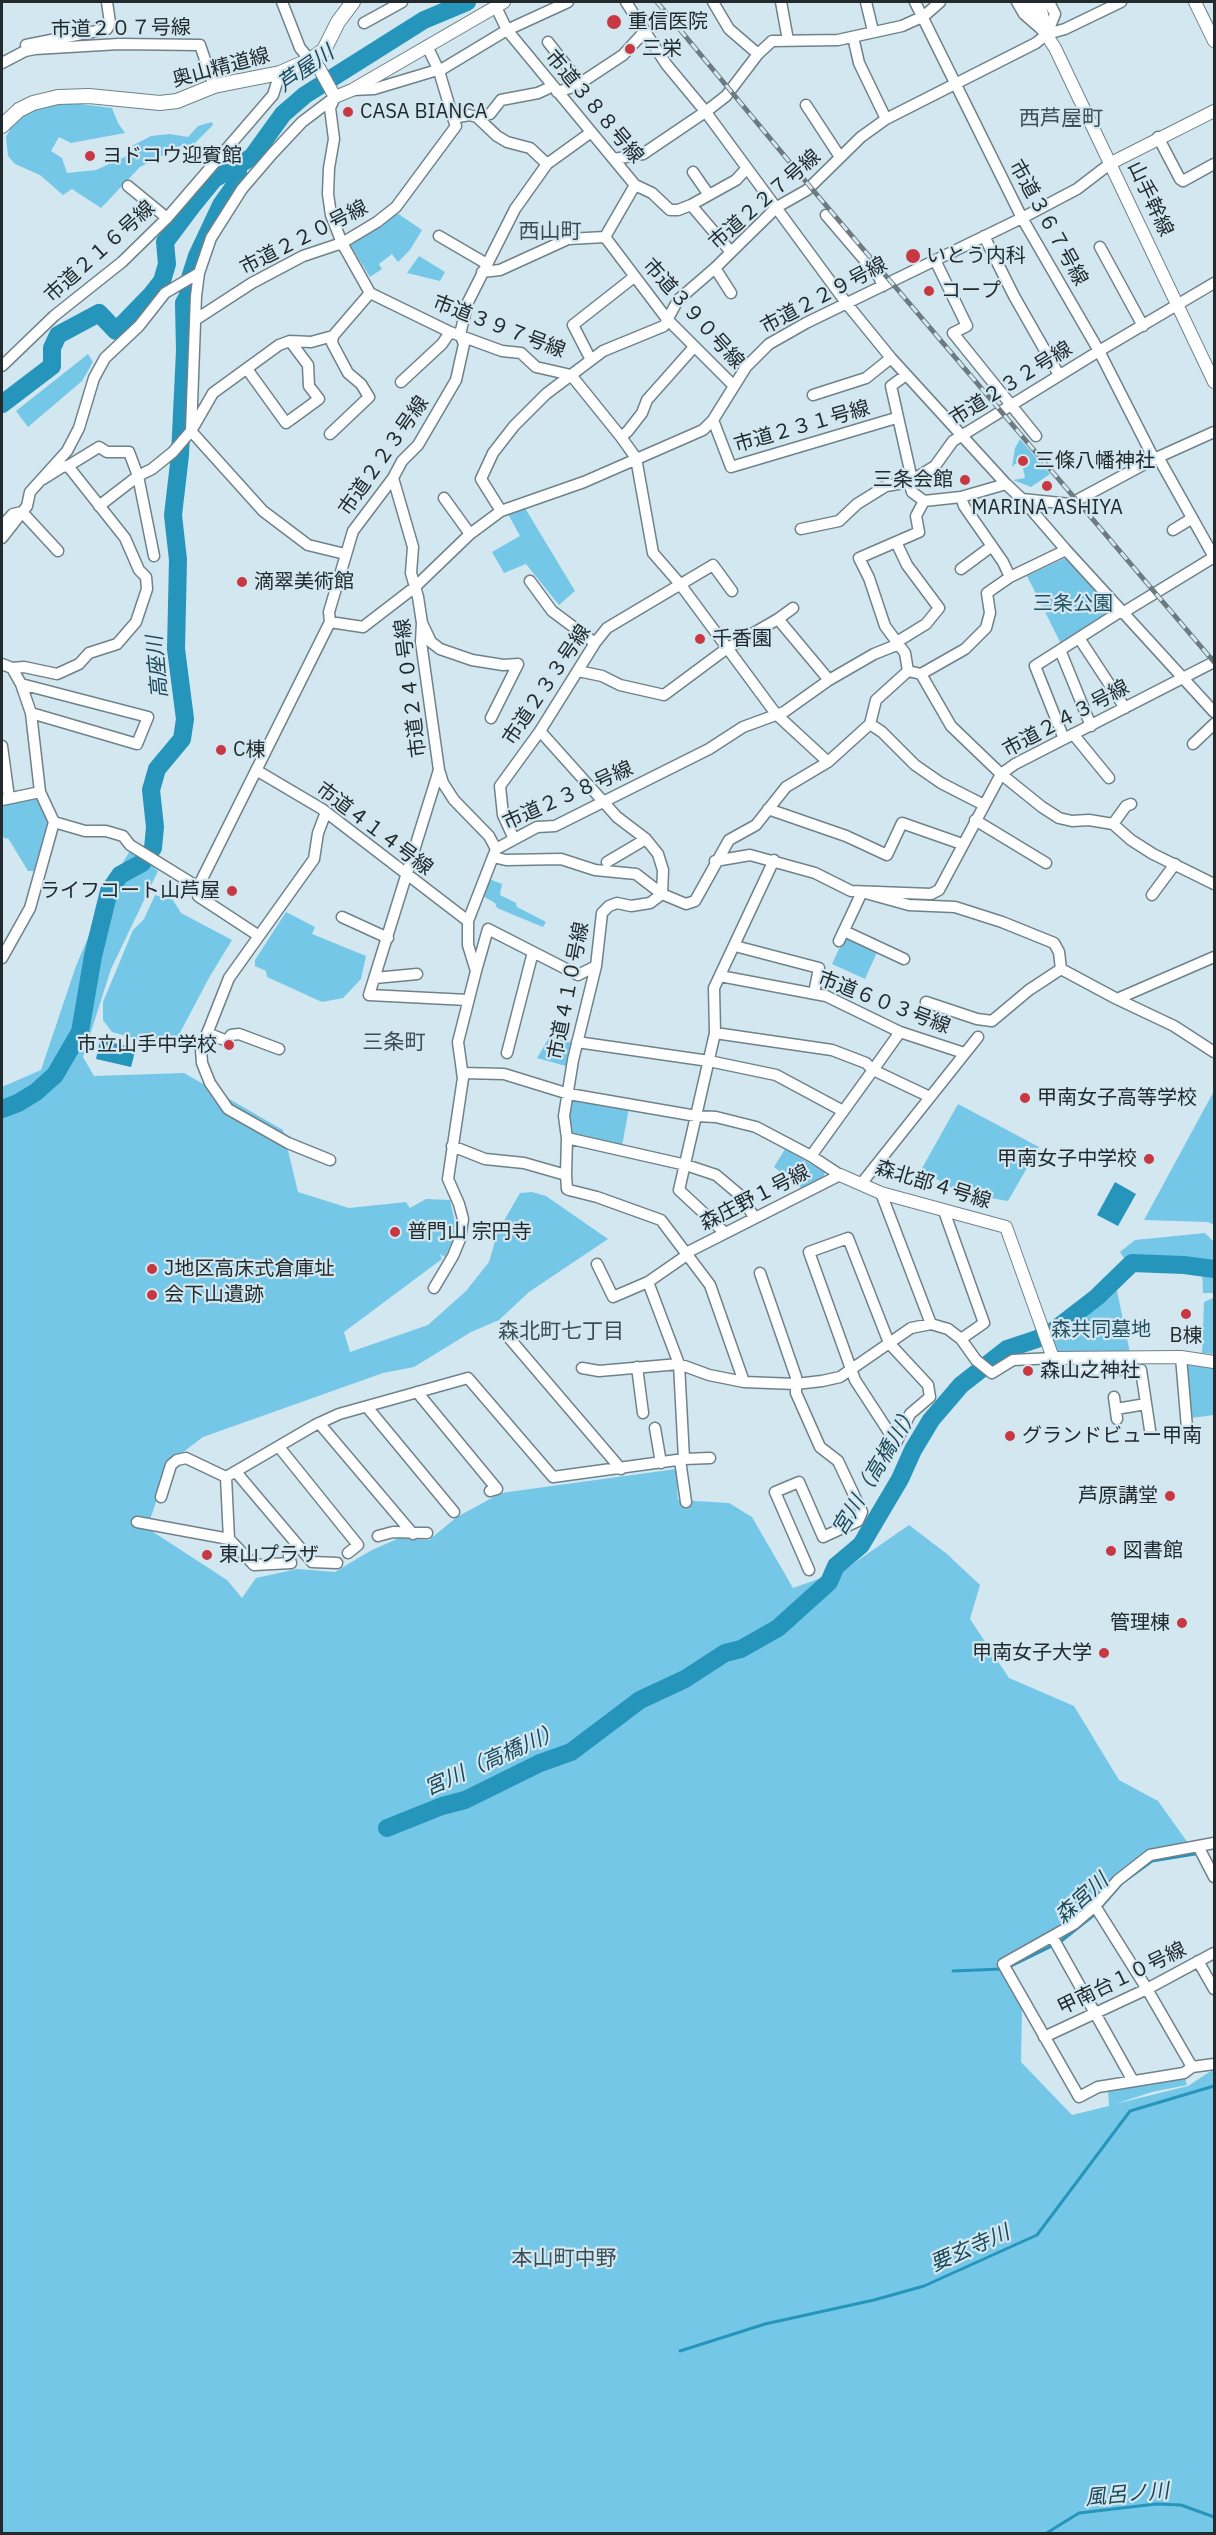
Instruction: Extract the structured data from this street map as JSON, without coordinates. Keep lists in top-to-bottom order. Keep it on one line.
{"streets":{"main road":["奥山精道線"],"street":["市道２０７号線","市道３８８号線","山手幹線","市道２２７号線","市道３６７号線","市道２２０号線","市道２１６号線","市道２２９号線","市道３９０号線","市道３９７号線","市道２３２号線","市道２３１号線","市道２２３号線","市道２３３号線","市道２４０号線","市道２４３号線","市道２３８号線","市道４１４号線","市道４１０号線","市道６０３号線","森北部４号線","森庄野１号線","甲南台１０号線"]},"crossings":[["市道２０７号線","奥山精道線"],["奥山精道線","市道２１６号線"],["市道３８８号線","市道２２３号線"],["山手幹線","市道２２７号線"],["山手幹線","市道２２９号線"],["山手幹線","市道２３２号線"],["市道２２７号線","市道３６７号線"],["市道２２７号線","市道２２９号線"],["市道２２７号線","市道３９０号線"],["市道２２７号線","市道３９７号線"],["市道３６７号線","市道２２９号線"],["市道３６７号線","市道２３２号線"],["市道２２９号線","市道３９０号線"],["市道２２９号線","市道３９７号線"],["市道２２９号線","市道２３１号線"],["市道２２９号線","市道２２３号線"],["市道２２９号線","市道２４０号線"],["市道３９７号線","市道２２３号線"],["市道３９７号線","市道２３３号線"],["市道３９７号線","市道２３８号線"],["市道２２３号線","市道２４０号線"],["市道２２３号線","市道４１４号線"],["市道２３３号線","市道２３８号線"],["市道２４０号線","市道４１４号線"],["市道２３８号線","市道４１４号線"],["市道６０３号線","森北部４号線"]],"districts":["西芦屋町","西山町","三条町","森北町七丁目","本山町中野"],"water":["芦屋川","高座川","宮川（高橋川）","森宮川","要玄寺川","風呂ノ川"],"parks":["三条公園","森共同墓地"],"places":["重信医院","三栄","CASA BIANCA","ヨドコウ迎賓館","いとう内科","コープ","三條八幡神社","三条会館","MARINA ASHIYA","滴翠美術館","千香園","C棟","ライフコート山芦屋","市立山手中学校","甲南女子高等学校","甲南女子中学校","普門山 宗円寺","J地区高床式倉庫址","会下山遺跡","B棟","森山之神社","グランドビュー甲南","芦原講堂","図書館","東山プラザ","管理棟","甲南女子大学"]}
